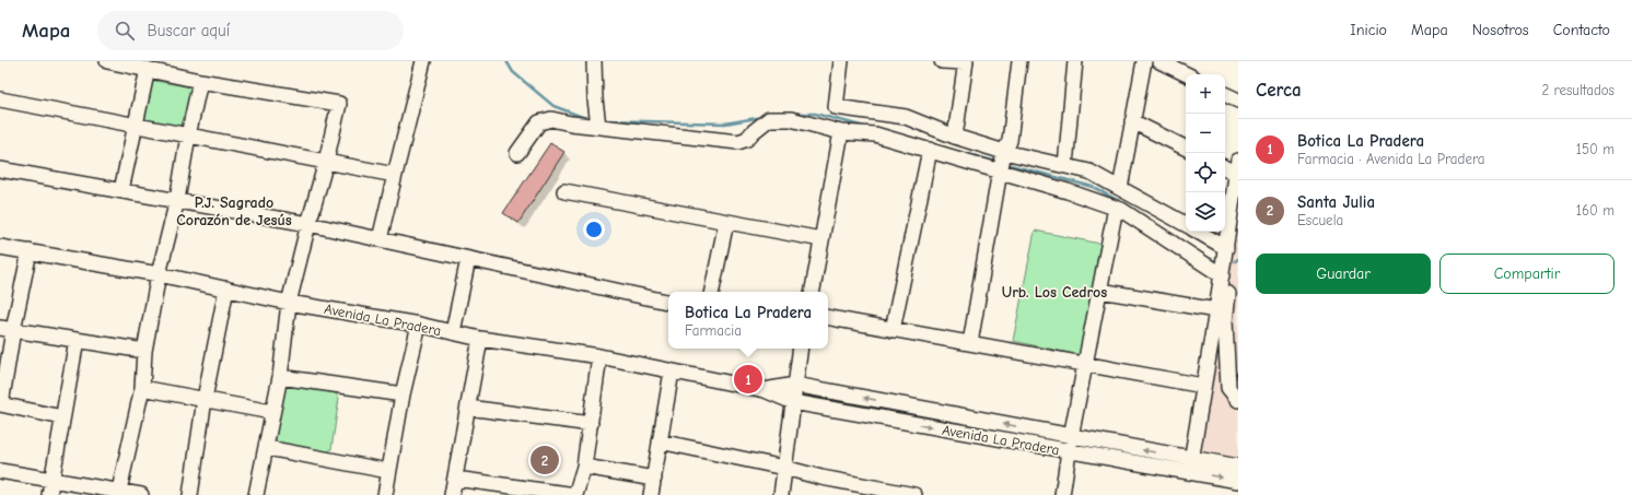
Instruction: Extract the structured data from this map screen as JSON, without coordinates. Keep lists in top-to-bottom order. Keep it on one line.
{"streets":{"street":["Avenida La Pradera"]},"districts":["P.J. Sagrado Corazón de Jesús","Urb. Los Cedros"],"page":{"header":"Mapa","search":"Buscar aquí","nav":["Inicio","Mapa","Nosotros","Contacto"],"heading":["Cerca","2 resultados"],"map_buttons":["+","−"],"list":[{"mark":"1","name":"Botica La Pradera","note":"Farmacia · Avenida La Pradera","value":"150 m"},{"mark":"2","name":"Santa Julia","note":"Escuela","value":"160 m"}],"buttons":["Guardar","Compartir"],"popup":["Botica La Pradera","Farmacia"],"pins":["1","2"]}}
